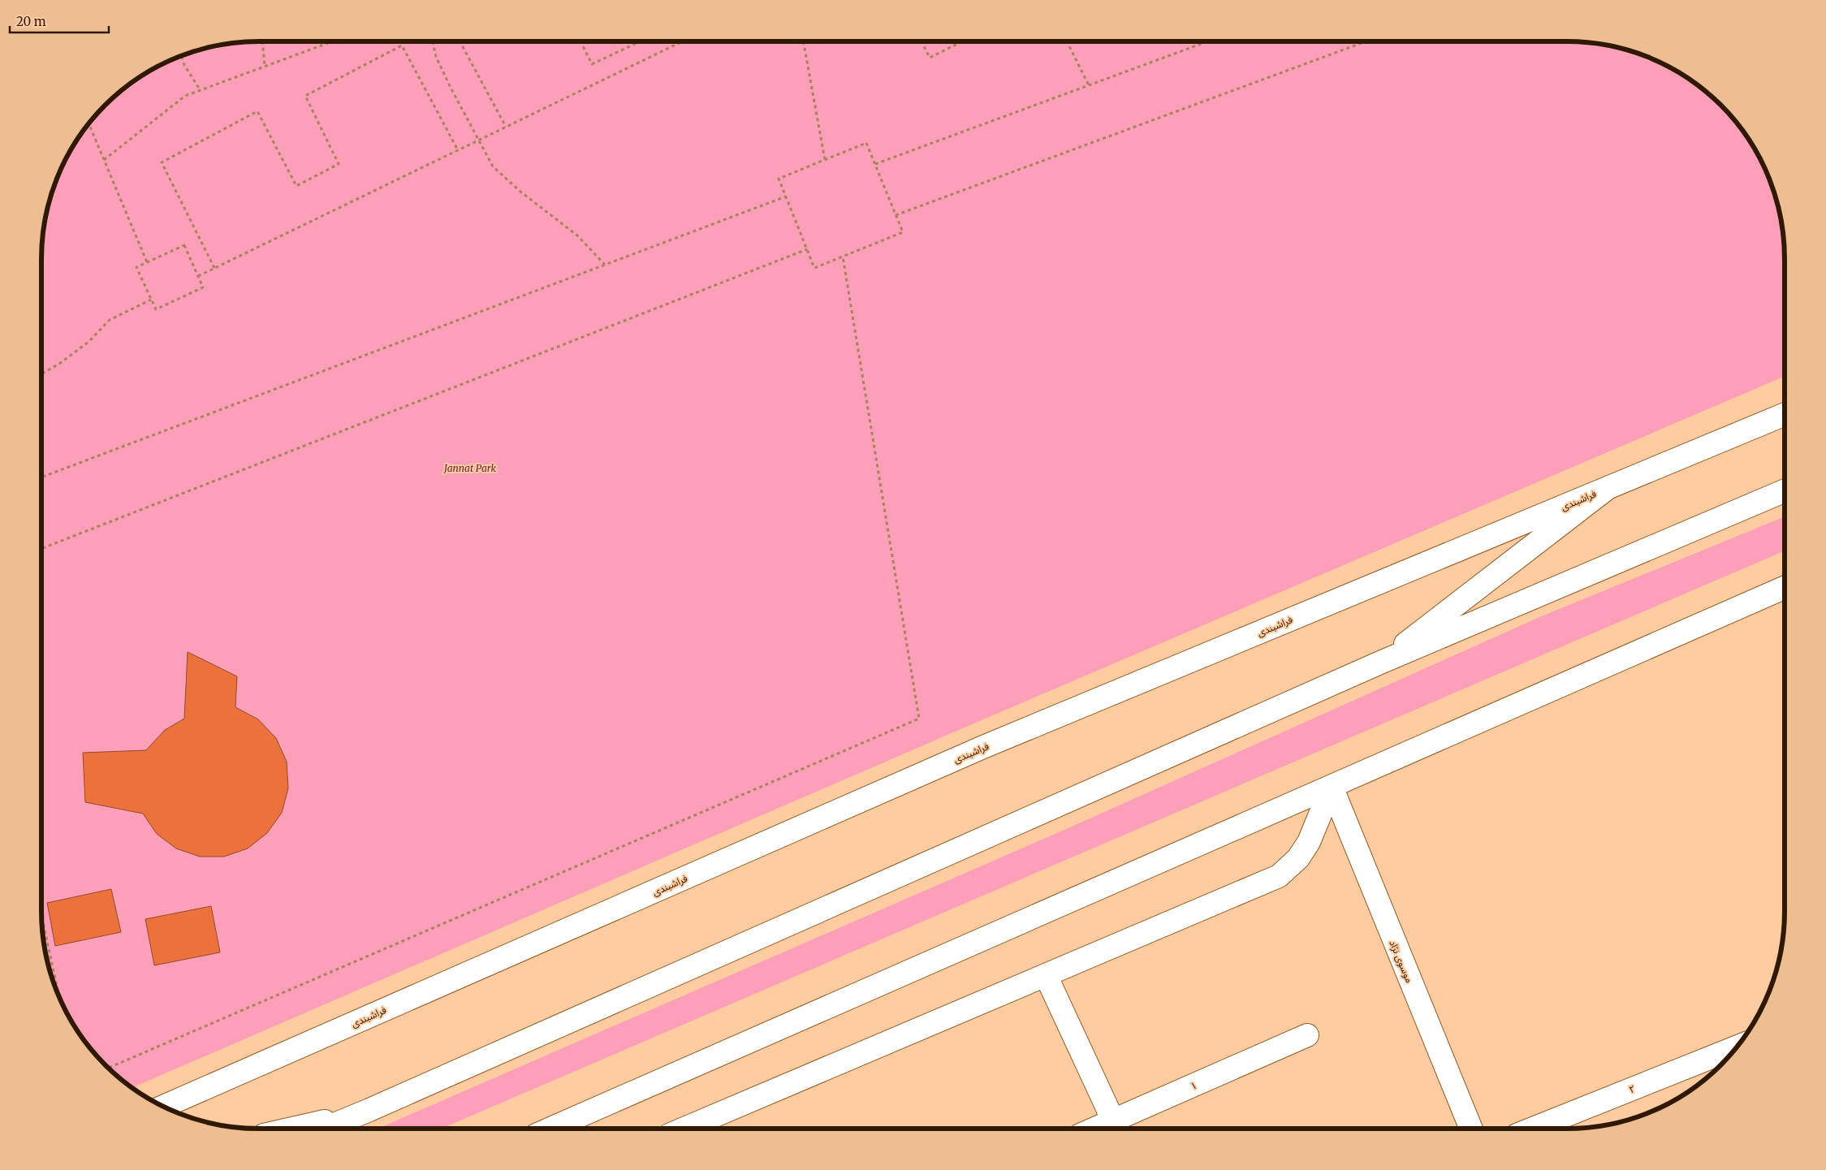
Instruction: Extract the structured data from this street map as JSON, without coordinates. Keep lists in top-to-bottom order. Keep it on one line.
{"streets":{"main road":["فراشبندی","موسوی نژاد","۱","۲"]},"parks":["Jannat Park"],"scale_bar":"20 m"}
